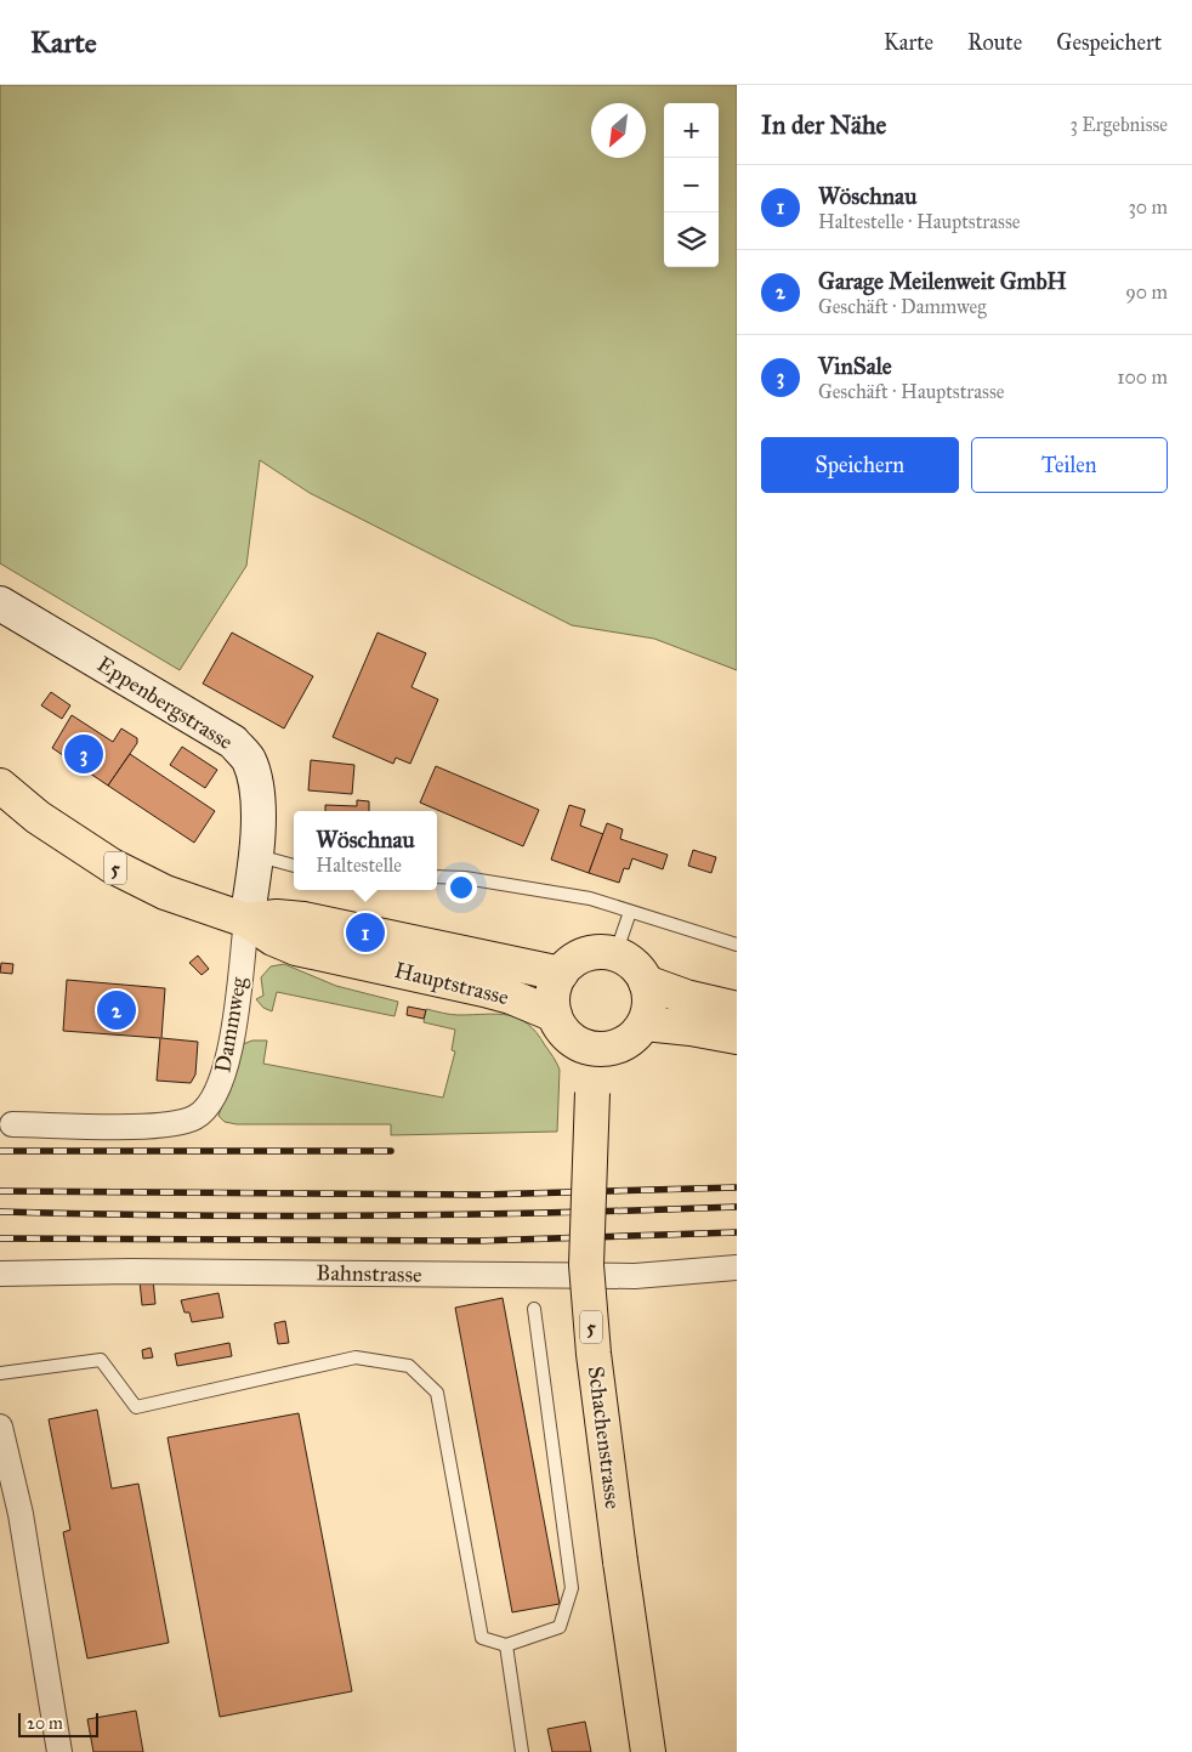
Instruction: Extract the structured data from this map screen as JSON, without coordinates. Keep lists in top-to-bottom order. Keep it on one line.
{"streets":{"main road":["5","Hauptstrasse","Schachenstrasse"],"street":["Eppenbergstrasse","Dammweg","Bahnstrasse"]},"crossings":[["Eppenbergstrasse","Hauptstrasse"],["Eppenbergstrasse","Dammweg"],["Hauptstrasse","Dammweg"],["Hauptstrasse","Schachenstrasse"]],"scale_bar":"20 m","north":"bottom left","page":{"header":"Karte","nav":["Karte","Route","Gespeichert"],"heading":["In der Nähe","3 Ergebnisse"],"map_buttons":["+","−"],"list":[{"mark":"1","name":"Wöschnau","note":"Haltestelle · Hauptstrasse","value":"30 m"},{"mark":"2","name":"Garage Meilenweit GmbH","note":"Geschäft · Dammweg","value":"90 m"},{"mark":"3","name":"VinSale","note":"Geschäft · Hauptstrasse","value":"100 m"}],"buttons":["Speichern","Teilen"],"pins":["3","1","2"],"popup":["Wöschnau","Haltestelle"],"scale":"20 m"}}
